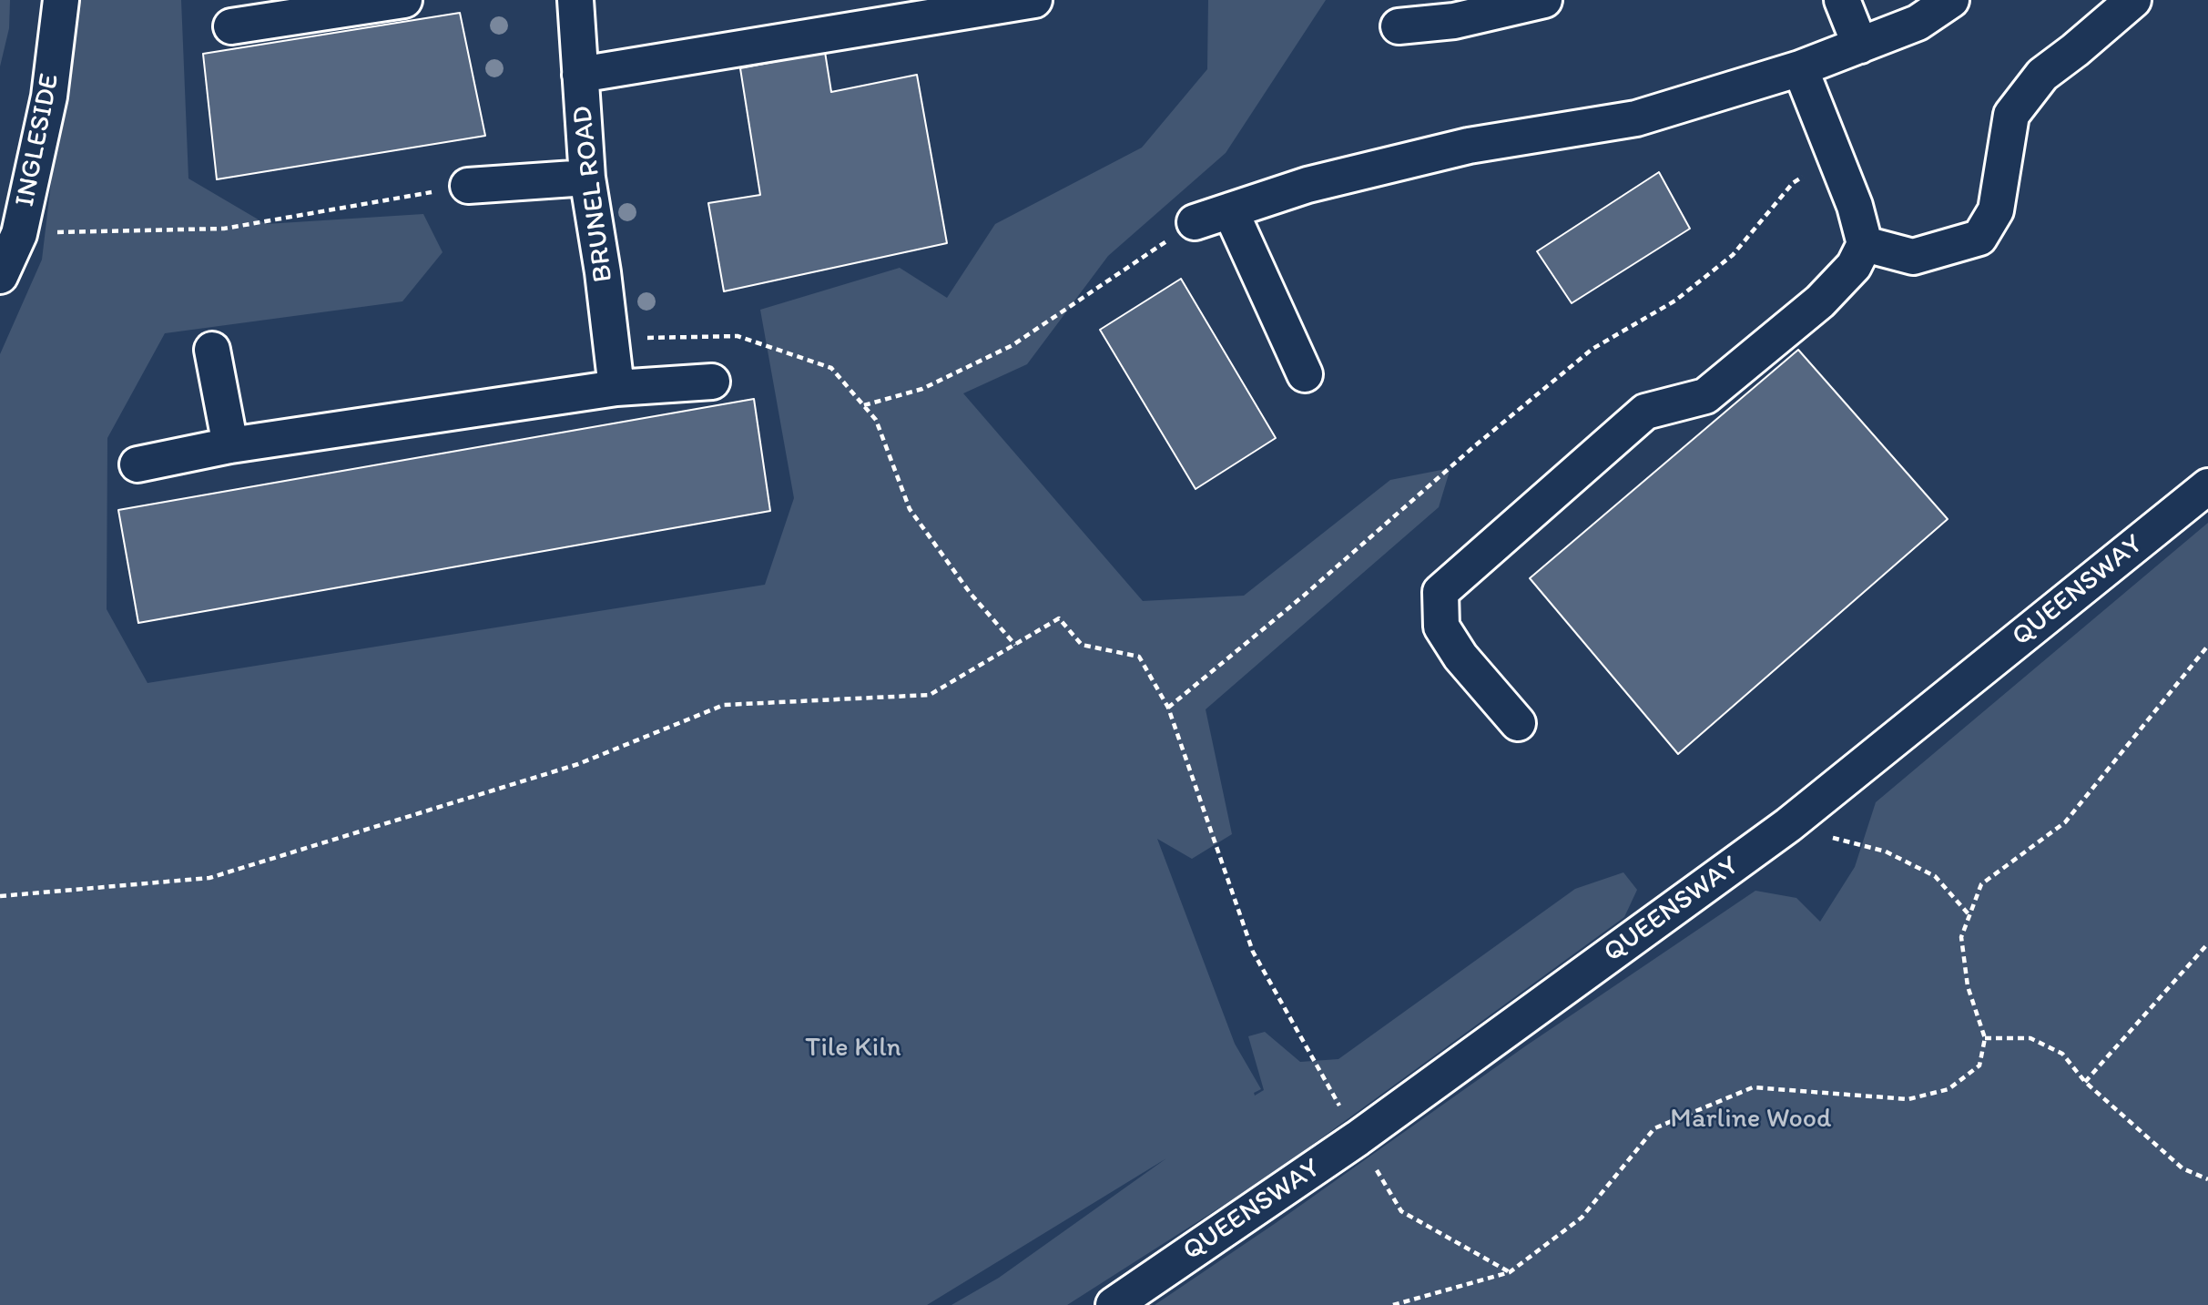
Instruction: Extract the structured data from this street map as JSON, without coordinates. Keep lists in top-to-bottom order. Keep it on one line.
{"streets":{"main road":["INGLESIDE","BRUNEL ROAD","QUEENSWAY"]},"parks":["Tile Kiln","Marline Wood"]}
